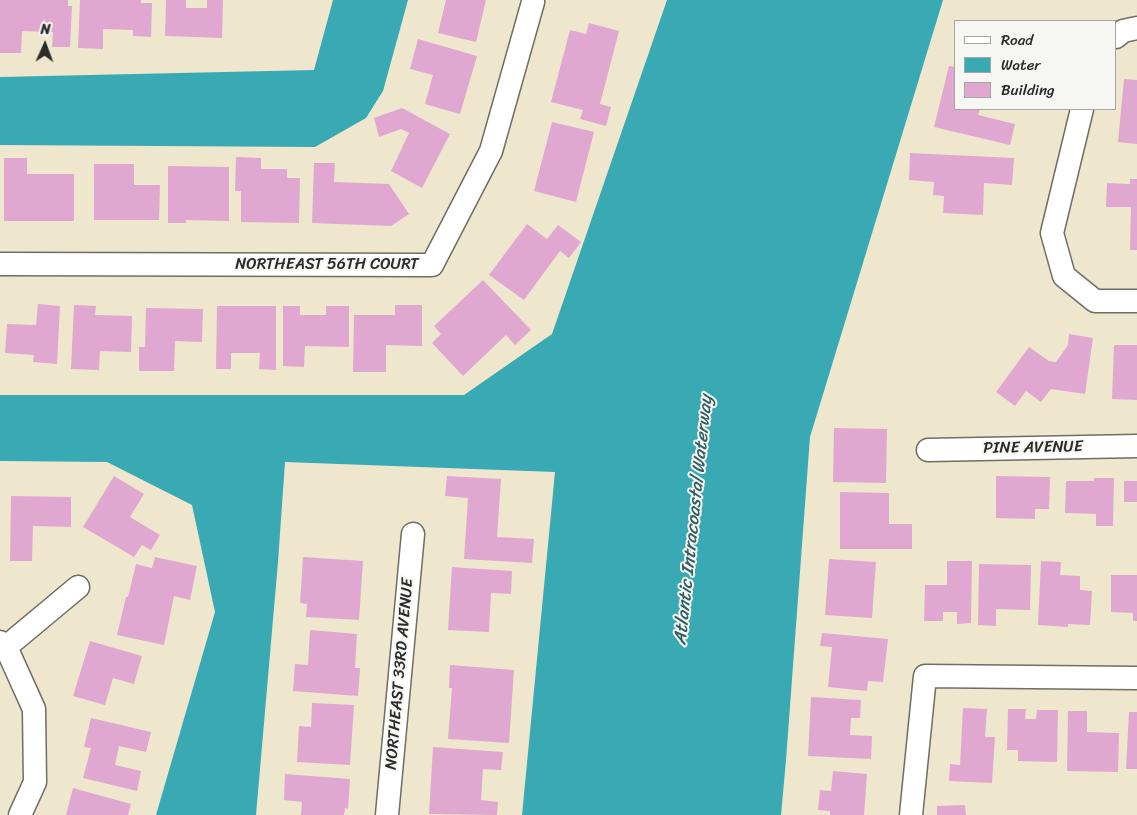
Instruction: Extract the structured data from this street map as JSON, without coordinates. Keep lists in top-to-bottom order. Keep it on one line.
{"streets":{"street":["NORTHEAST 56TH COURT","PINE AVENUE","NORTHEAST 33RD AVENUE"]},"water":["Atlantic Intracoastal Waterway"],"legend":["Road","Water","Building"],"north":"top"}
